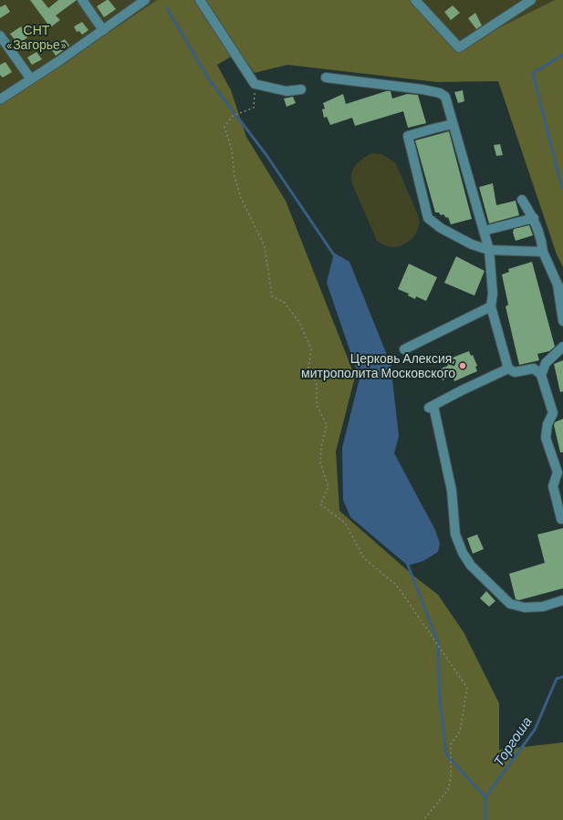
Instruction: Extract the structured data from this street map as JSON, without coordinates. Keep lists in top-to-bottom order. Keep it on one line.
{"water":["Торгоша"],"parks":["СНТ «Загорье»"],"places":["Церковь Алексия, митрополита Московского"]}
